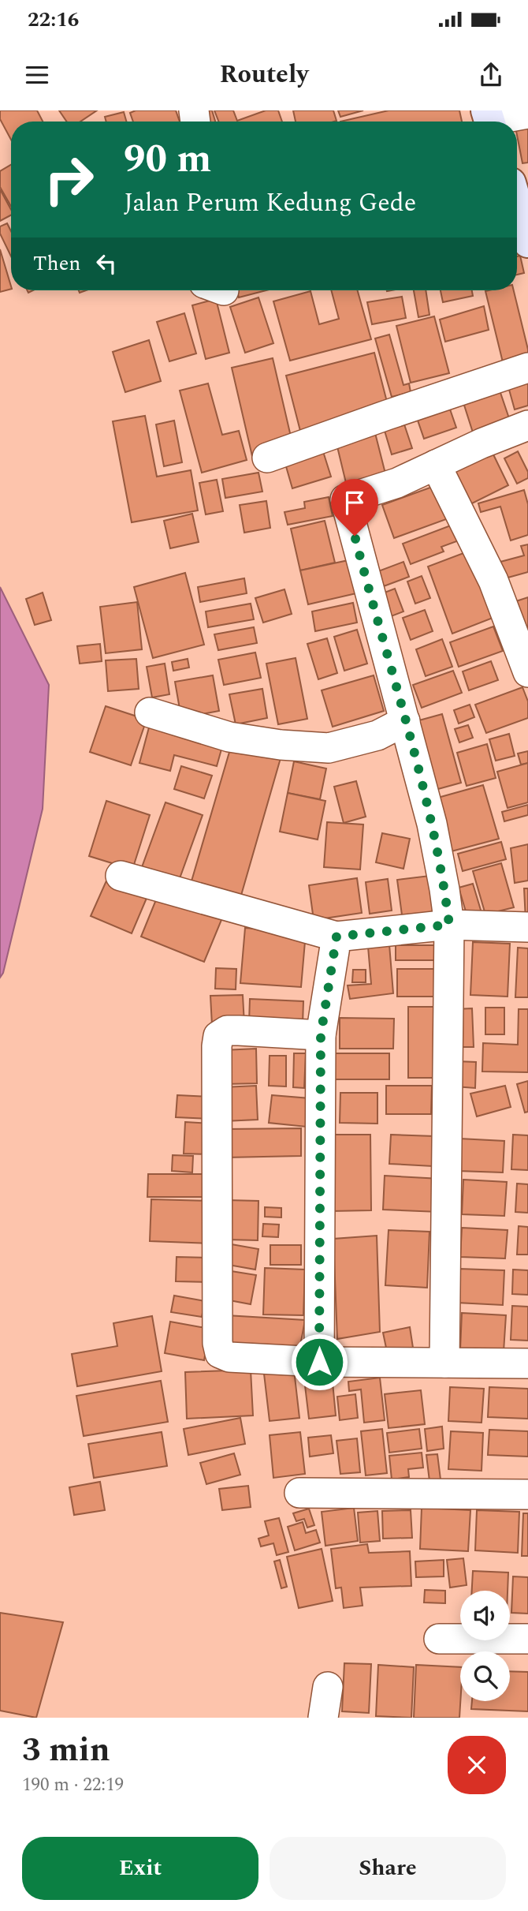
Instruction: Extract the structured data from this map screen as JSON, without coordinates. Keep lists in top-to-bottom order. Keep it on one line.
{"page":{"status":"22:16","header":"Routely","turn":["90 m","Jalan Perum Kedung Gede"],"then":"Then","heading":["3 min","190 m · 22:19"],"buttons":["Exit","Share"]}}
